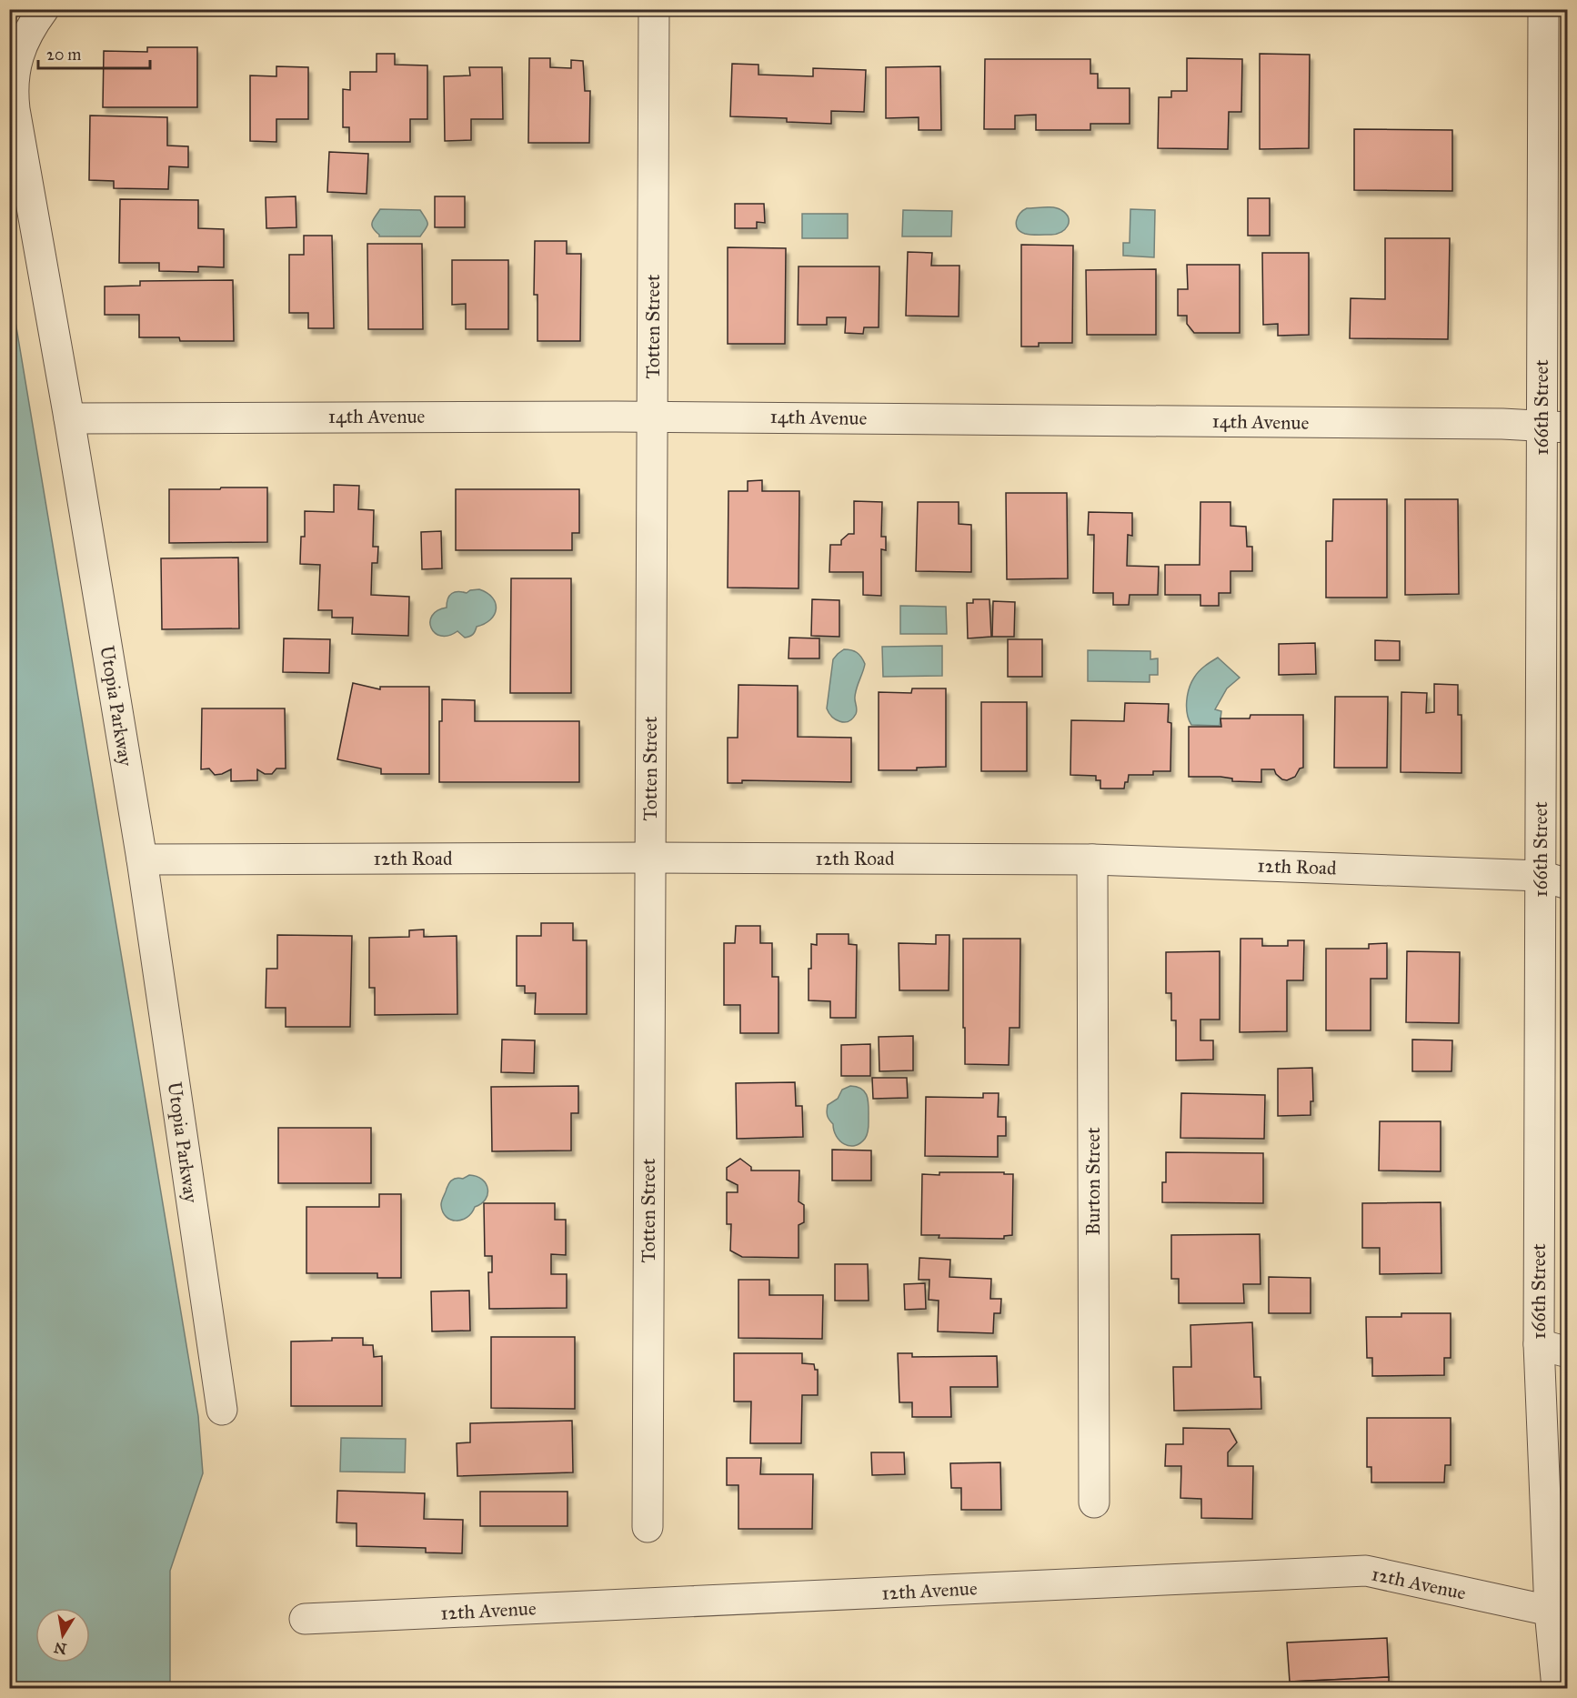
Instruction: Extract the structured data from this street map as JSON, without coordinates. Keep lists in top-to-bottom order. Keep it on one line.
{"streets":{"street":["Totten Street","166th Street","14th Avenue","Utopia Parkway","12th Road","Burton Street","12th Avenue"]},"crossings":[["Totten Street","14th Avenue"],["Totten Street","12th Road"],["166th Street","14th Avenue"],["166th Street","12th Road"],["166th Street","12th Avenue"],["14th Avenue","Utopia Parkway"],["Utopia Parkway","12th Road"],["12th Road","Burton Street"]],"scale_bar":"20 m","north":"bottom"}
